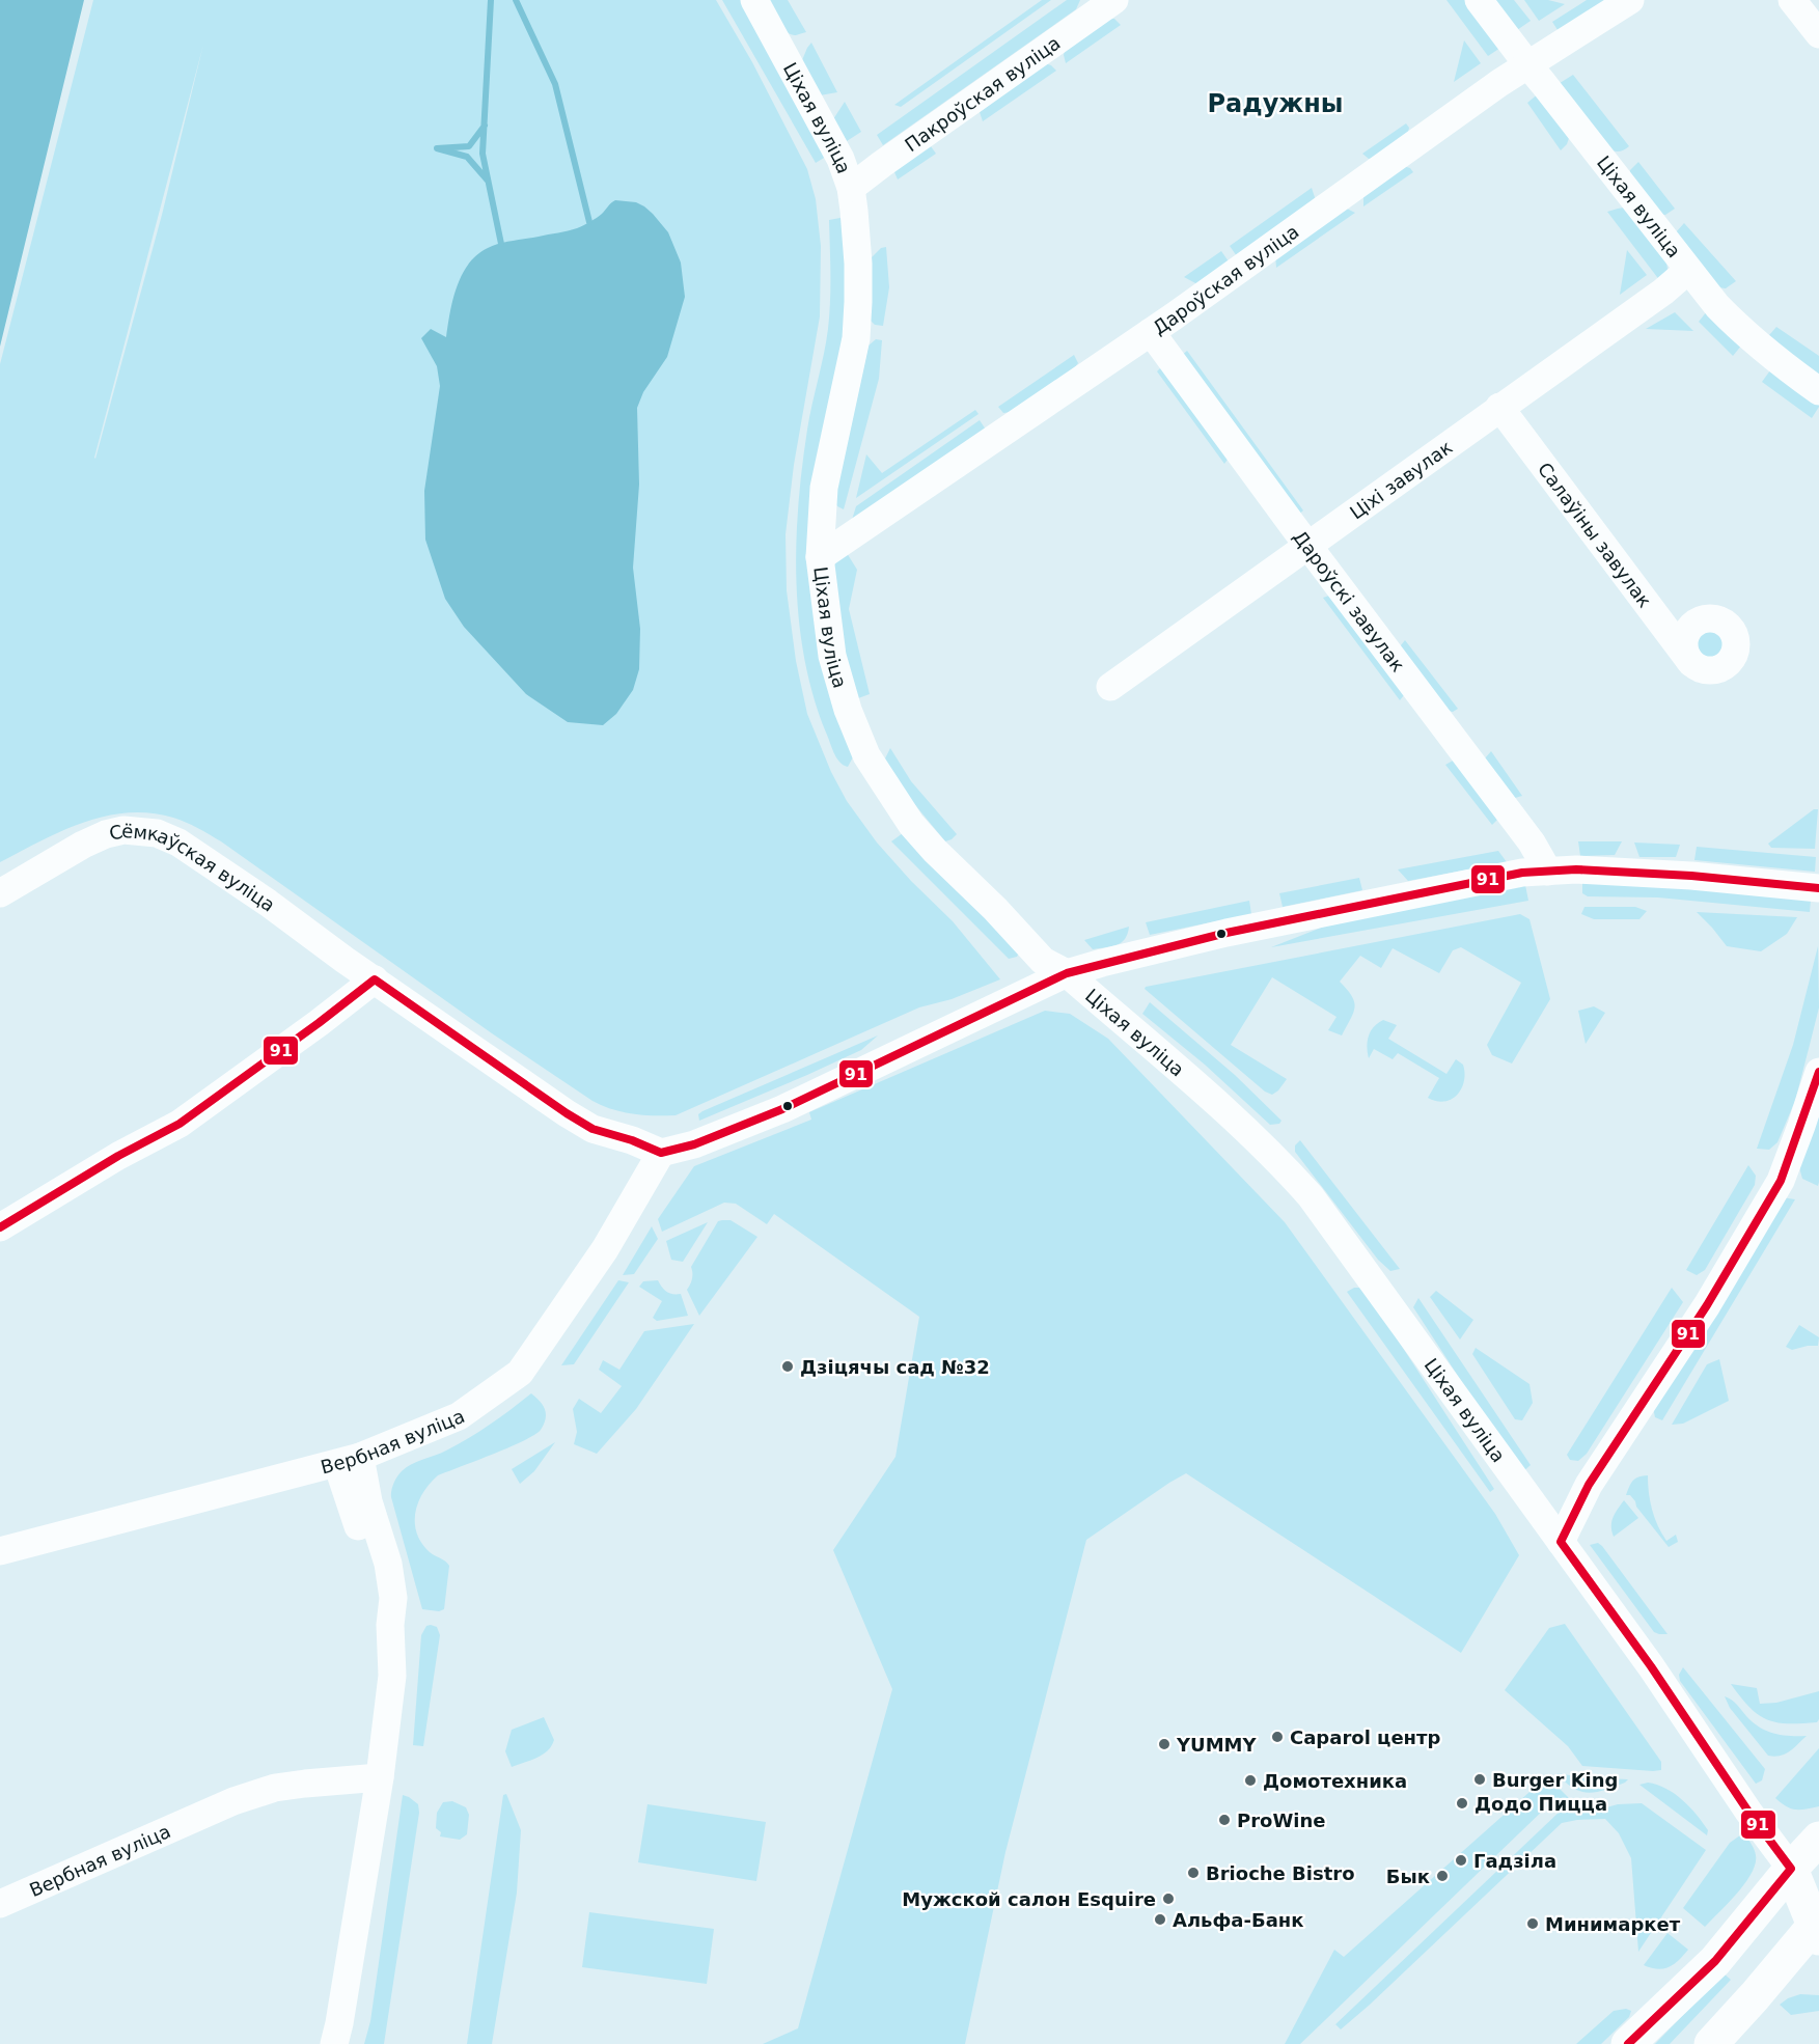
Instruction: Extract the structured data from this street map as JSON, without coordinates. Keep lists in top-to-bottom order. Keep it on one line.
{"streets":{"street":["Пакроўская вуліца","Ціхая вуліца","Дароўская вуліца","Ціхі завулак","Салаўіны завулак","Дароўскі завулак","Сёмкаўская вуліца","Вербная вуліца"]},"crossings":[["Пакроўская вуліца","Ціхая вуліца"],["Ціхая вуліца","Дароўская вуліца"],["Ціхая вуліца","Ціхі завулак"],["Дароўская вуліца","Дароўскі завулак"],["Ціхі завулак","Салаўіны завулак"],["Ціхі завулак","Дароўскі завулак"],["Сёмкаўская вуліца","Вербная вуліца"]],"districts":["Радужны"],"places":["Дзіцячы сад №32","Caparol центр","YUMMY","Burger King","Домотехника","Додо Пицца","ProWine","Гадзіла","Brioche Bistro","Бык","Мужской салон Esquire","Альфа-Банк","Минимаркет"],"lines":["transit line 91"]}
